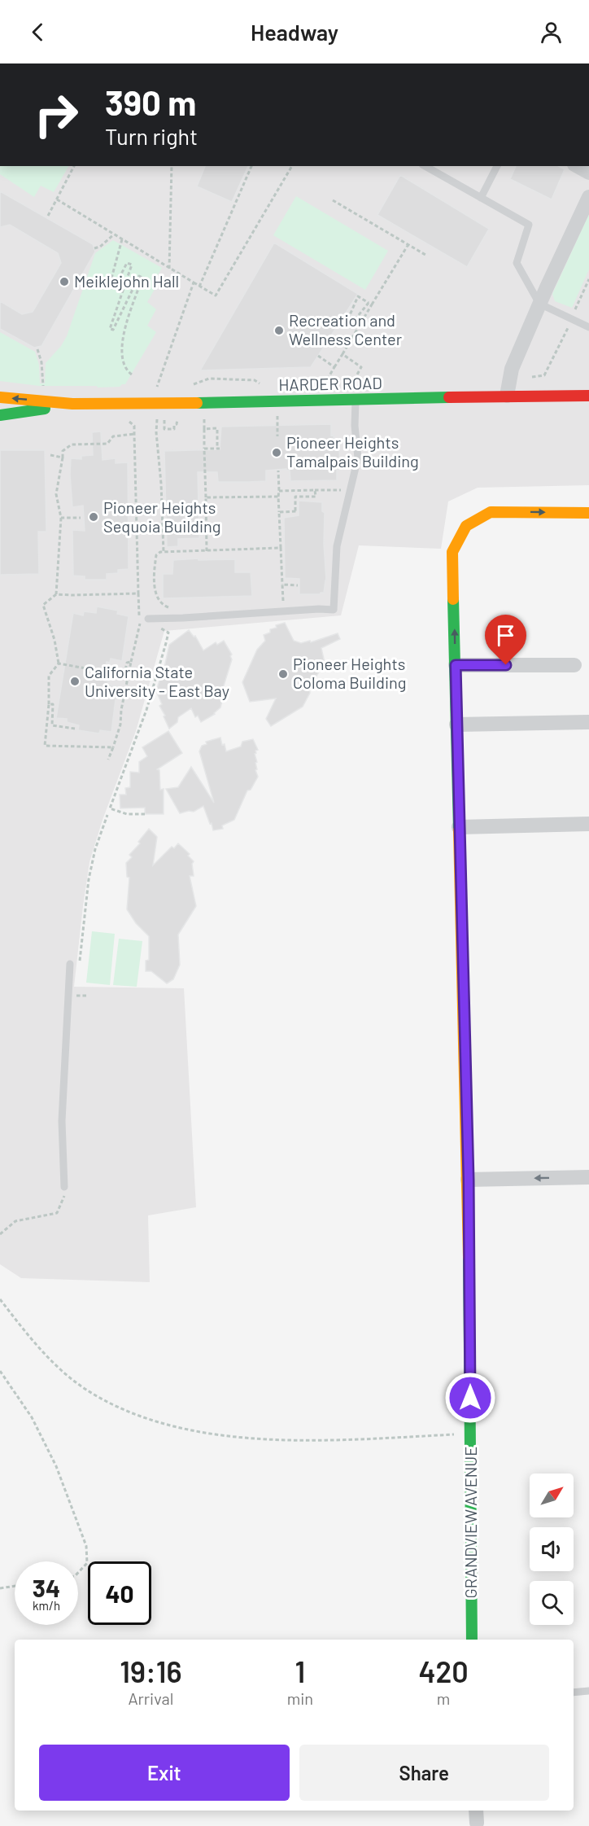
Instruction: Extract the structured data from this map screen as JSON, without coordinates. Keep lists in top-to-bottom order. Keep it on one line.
{"streets":{"street":["HARDER ROAD","GRANDVIEW AVENUE"]},"places":["Meiklejohn Hall","Recreation and Wellness Center","Pioneer Heights Tamalpais Building","Pioneer Heights Sequoia Building","Pioneer Heights Coloma Building","California State University - East Bay"],"north":"top right","page":{"header":"Headway","turn":["390 m","Turn right"],"speed":"34 km/h","limit":"40","eta":["19:16","Arrival","1","min","420","m"],"buttons":["Exit","Share"]}}
